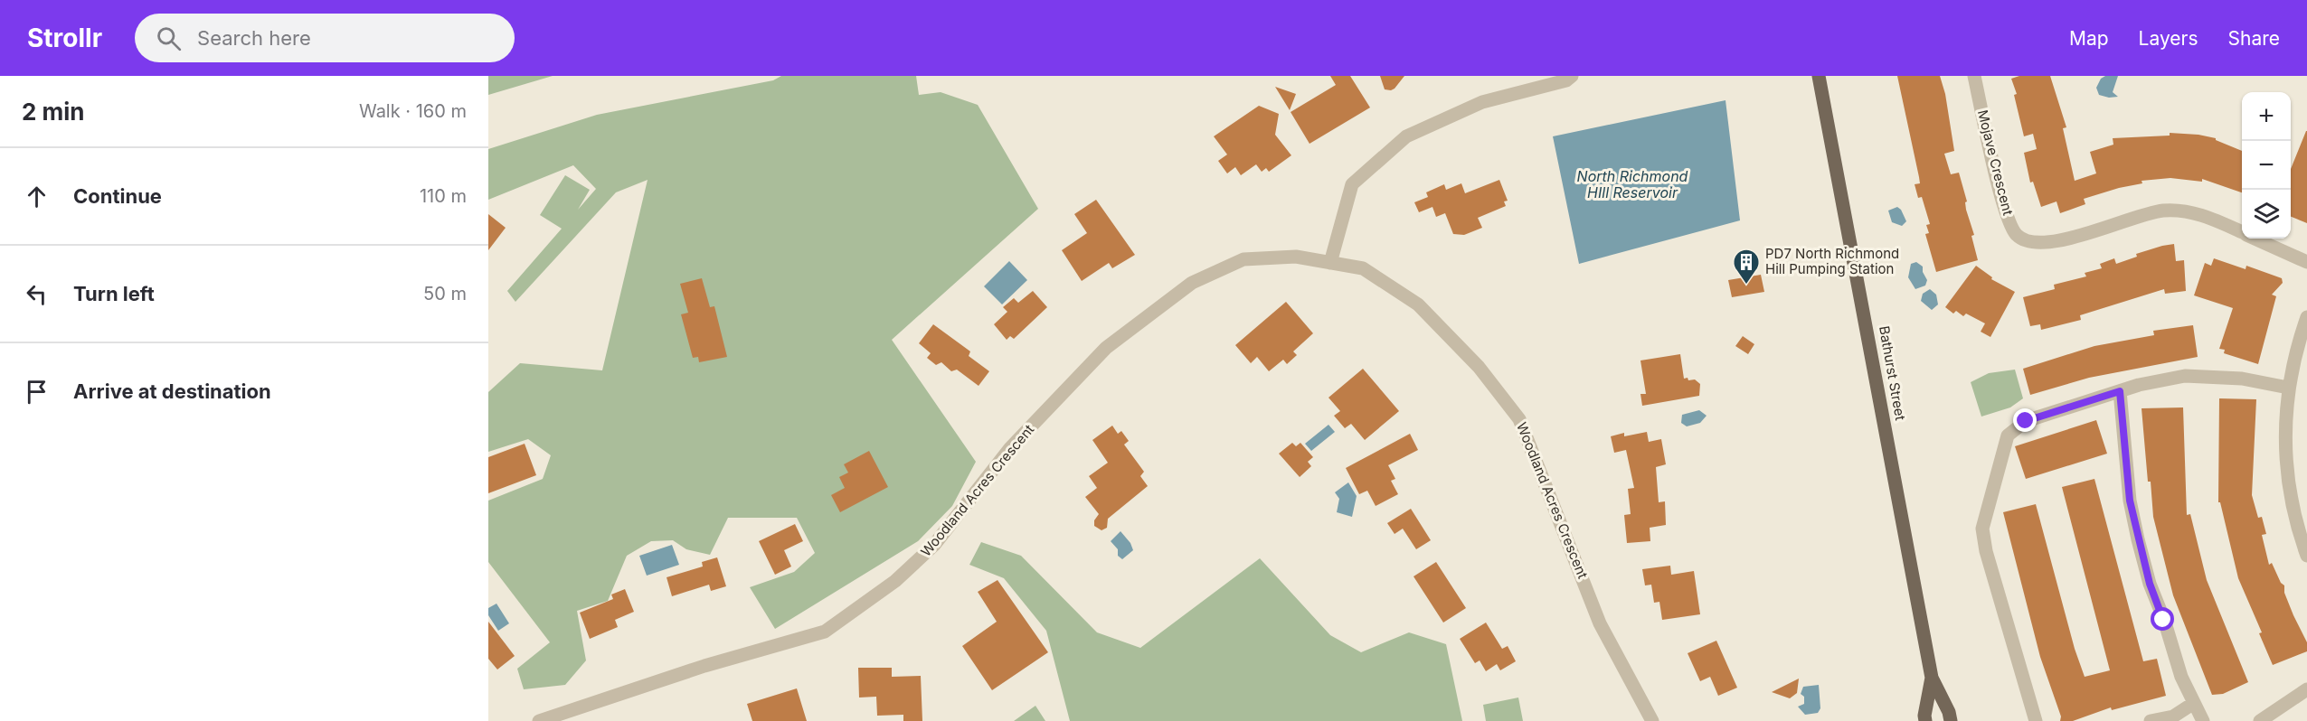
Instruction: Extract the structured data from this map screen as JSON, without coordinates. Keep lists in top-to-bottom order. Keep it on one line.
{"streets":{"main road":["Bathurst Street"],"street":["Mojave Crescent","Woodland Acres Crescent"]},"water":["North Richmond HIll Reservoir"],"places":{"building":["PD7 North Richmond Hill Pumping Station"]},"page":{"header":"Strollr","search":"Search here","nav":["Map","Layers","Share"],"heading":["2 min","Walk · 160 m"],"map_buttons":["+","−"],"list":[["Continue","110 m"],["Turn left","50 m"],"Arrive at destination"]}}
